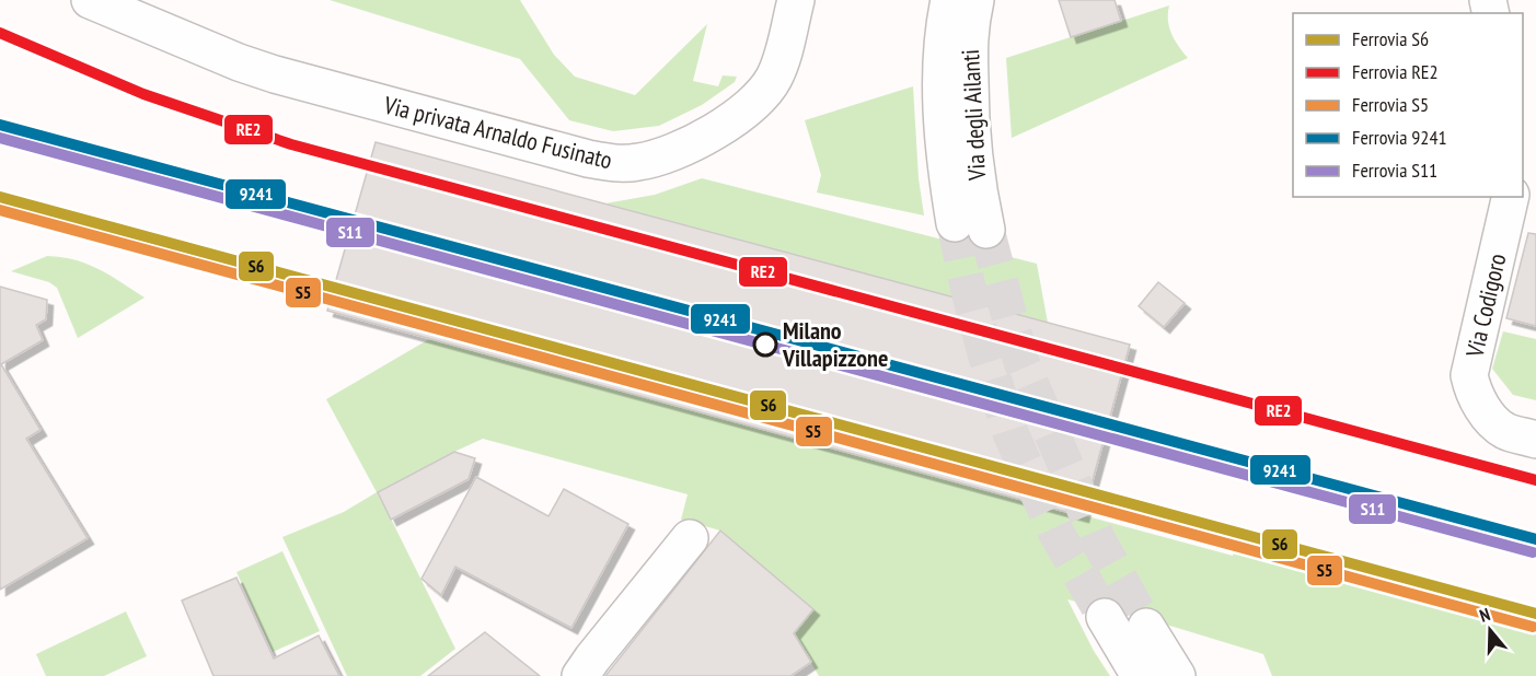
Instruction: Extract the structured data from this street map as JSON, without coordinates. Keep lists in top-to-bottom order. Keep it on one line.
{"streets":{"street":["Via degli Ailanti","Via privata Arnaldo Fusinato","Via Codigoro"]},"places":["Milano Villapizzone"],"lines":["rail line RE2","rail line 9241","rail line S11","rail line S6","rail line S5"],"legend":["Ferrovia S6","Ferrovia RE2","Ferrovia S5","Ferrovia 9241","Ferrovia S11"],"north":"top"}
